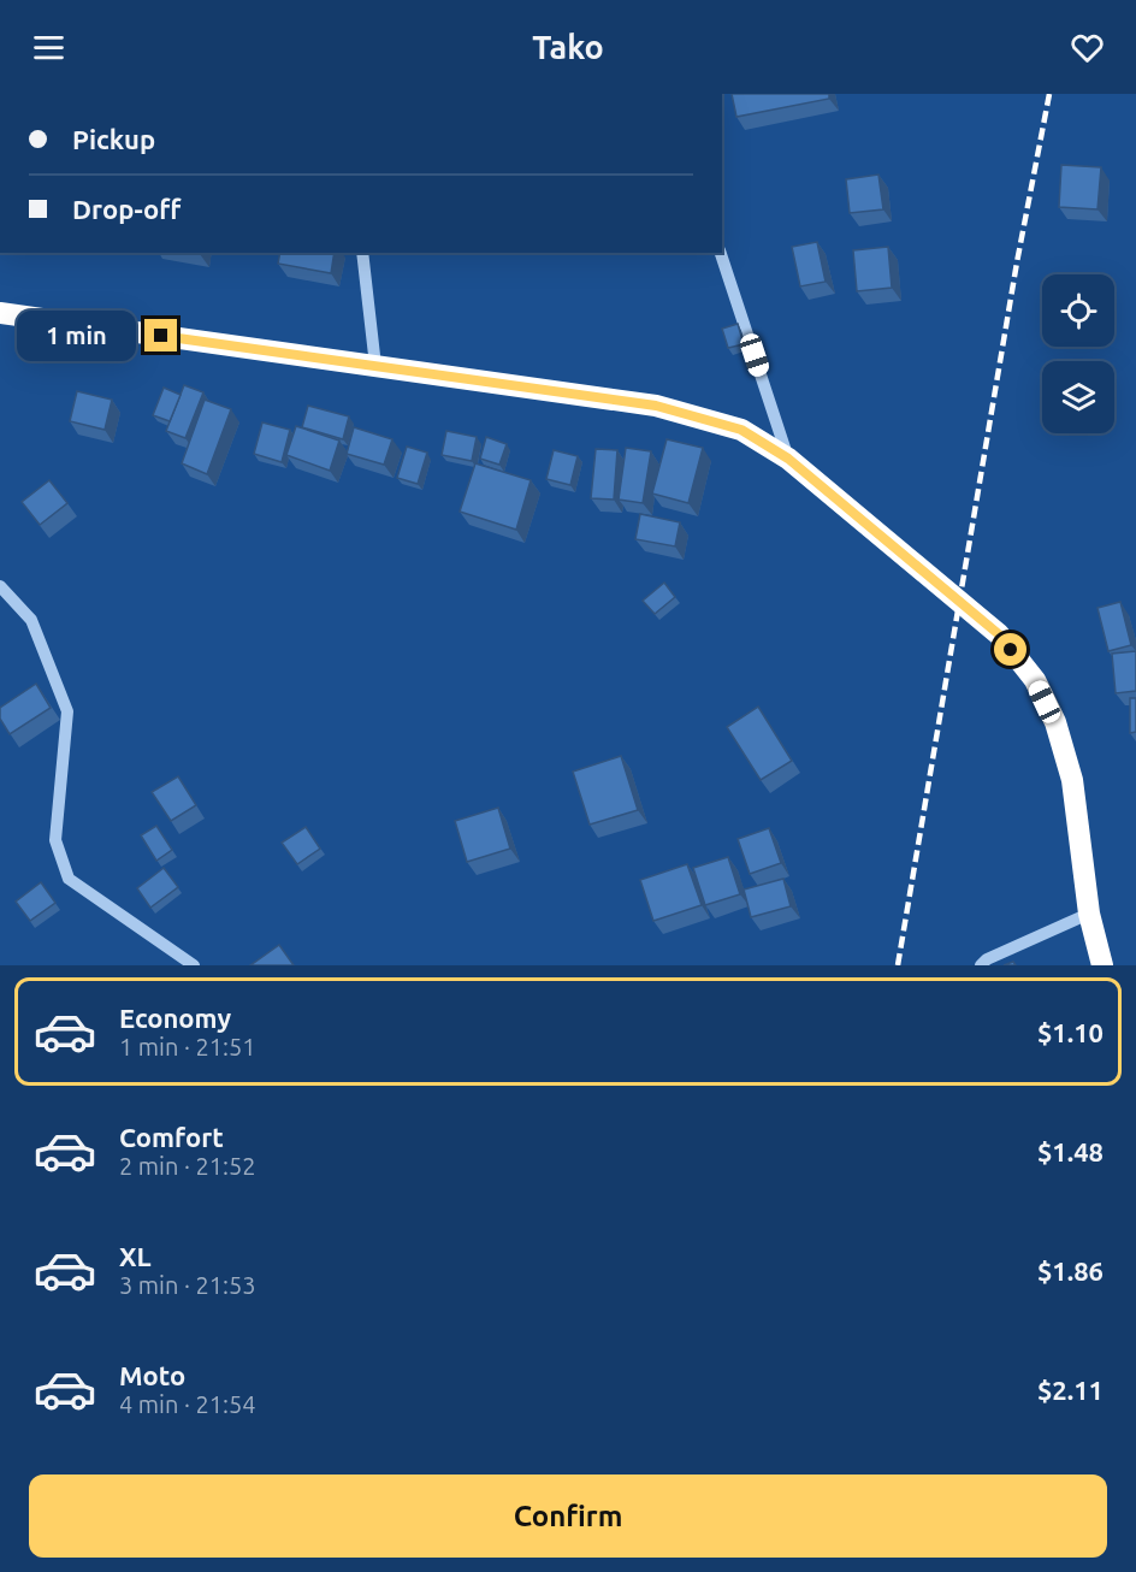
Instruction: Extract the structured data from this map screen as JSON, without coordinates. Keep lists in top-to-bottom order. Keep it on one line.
{"page":{"header":"Tako","banner":["Pickup","Drop-off"],"bubble":"1 min","list":[{"name":"Economy","note":"1 min · 21:51","value":"$1.10"},{"name":"Comfort","note":"2 min · 21:52","value":"$1.48"},{"name":"XL","note":"3 min · 21:53","value":"$1.86"},{"name":"Moto","note":"4 min · 21:54","value":"$2.11"}],"buttons":"Confirm"}}
